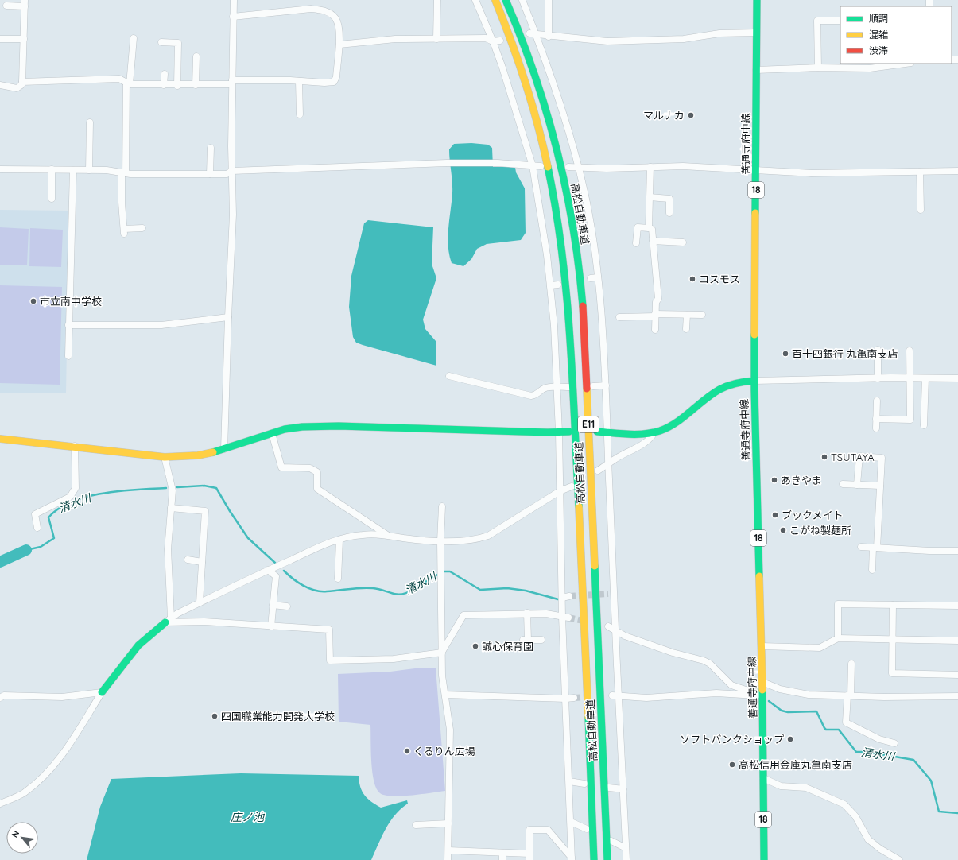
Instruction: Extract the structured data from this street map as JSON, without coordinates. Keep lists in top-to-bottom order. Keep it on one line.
{"streets":{"main road":["善通寺府中線","18","高松自動車道","E11"]},"water":["清水川","庄ノ池"],"places":["マルナカ","コスモス","市立南中学校","百十四銀行 丸亀南支店","TSUTAYA","あきやま","ブックメイト","こがね製麺所","誠心保育園","四国職業能力開発大学校","ソフトバンクショップ","くるりん広場","高松信用金庫丸亀南支店"],"legend":["順調","混雑","渋滞"],"north":"top left"}
